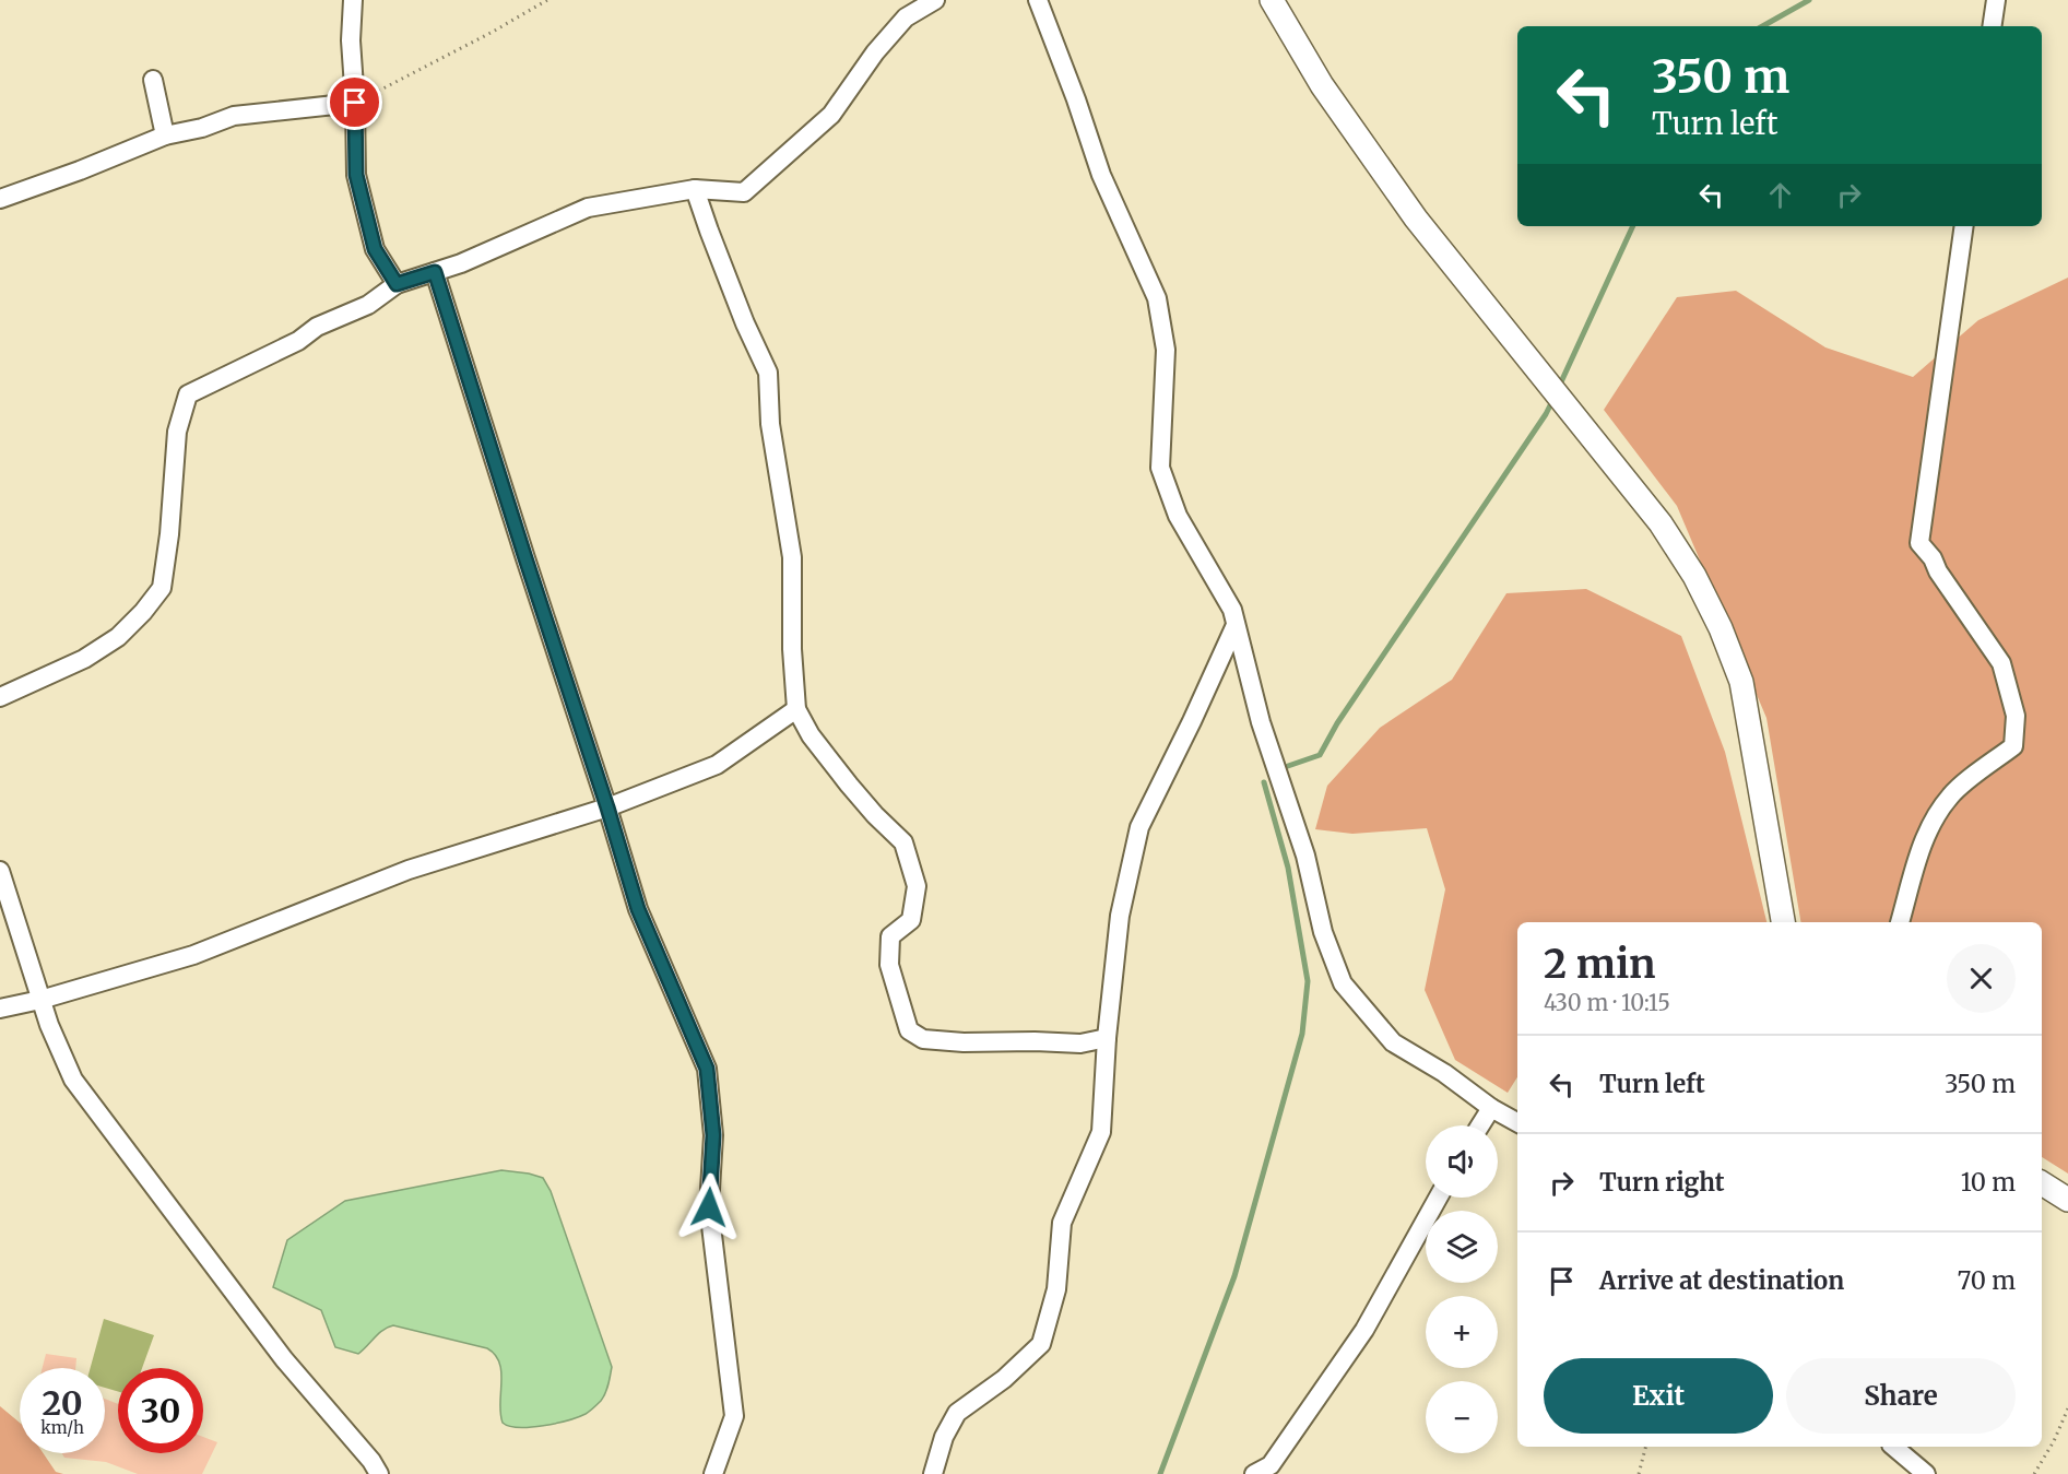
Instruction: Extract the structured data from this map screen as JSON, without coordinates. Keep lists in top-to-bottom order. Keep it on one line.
{"page":{"turn":["350 m","Turn left"],"heading":["2 min","430 m · 10:15"],"list":[{"name":"Turn left","value":"350 m"},{"name":"Turn right","value":"10 m"},{"name":"Arrive at destination","value":"70 m"}],"map_buttons":["+","−"],"buttons":["Exit","Share"],"speed":"20 km/h","limit":"30"}}
